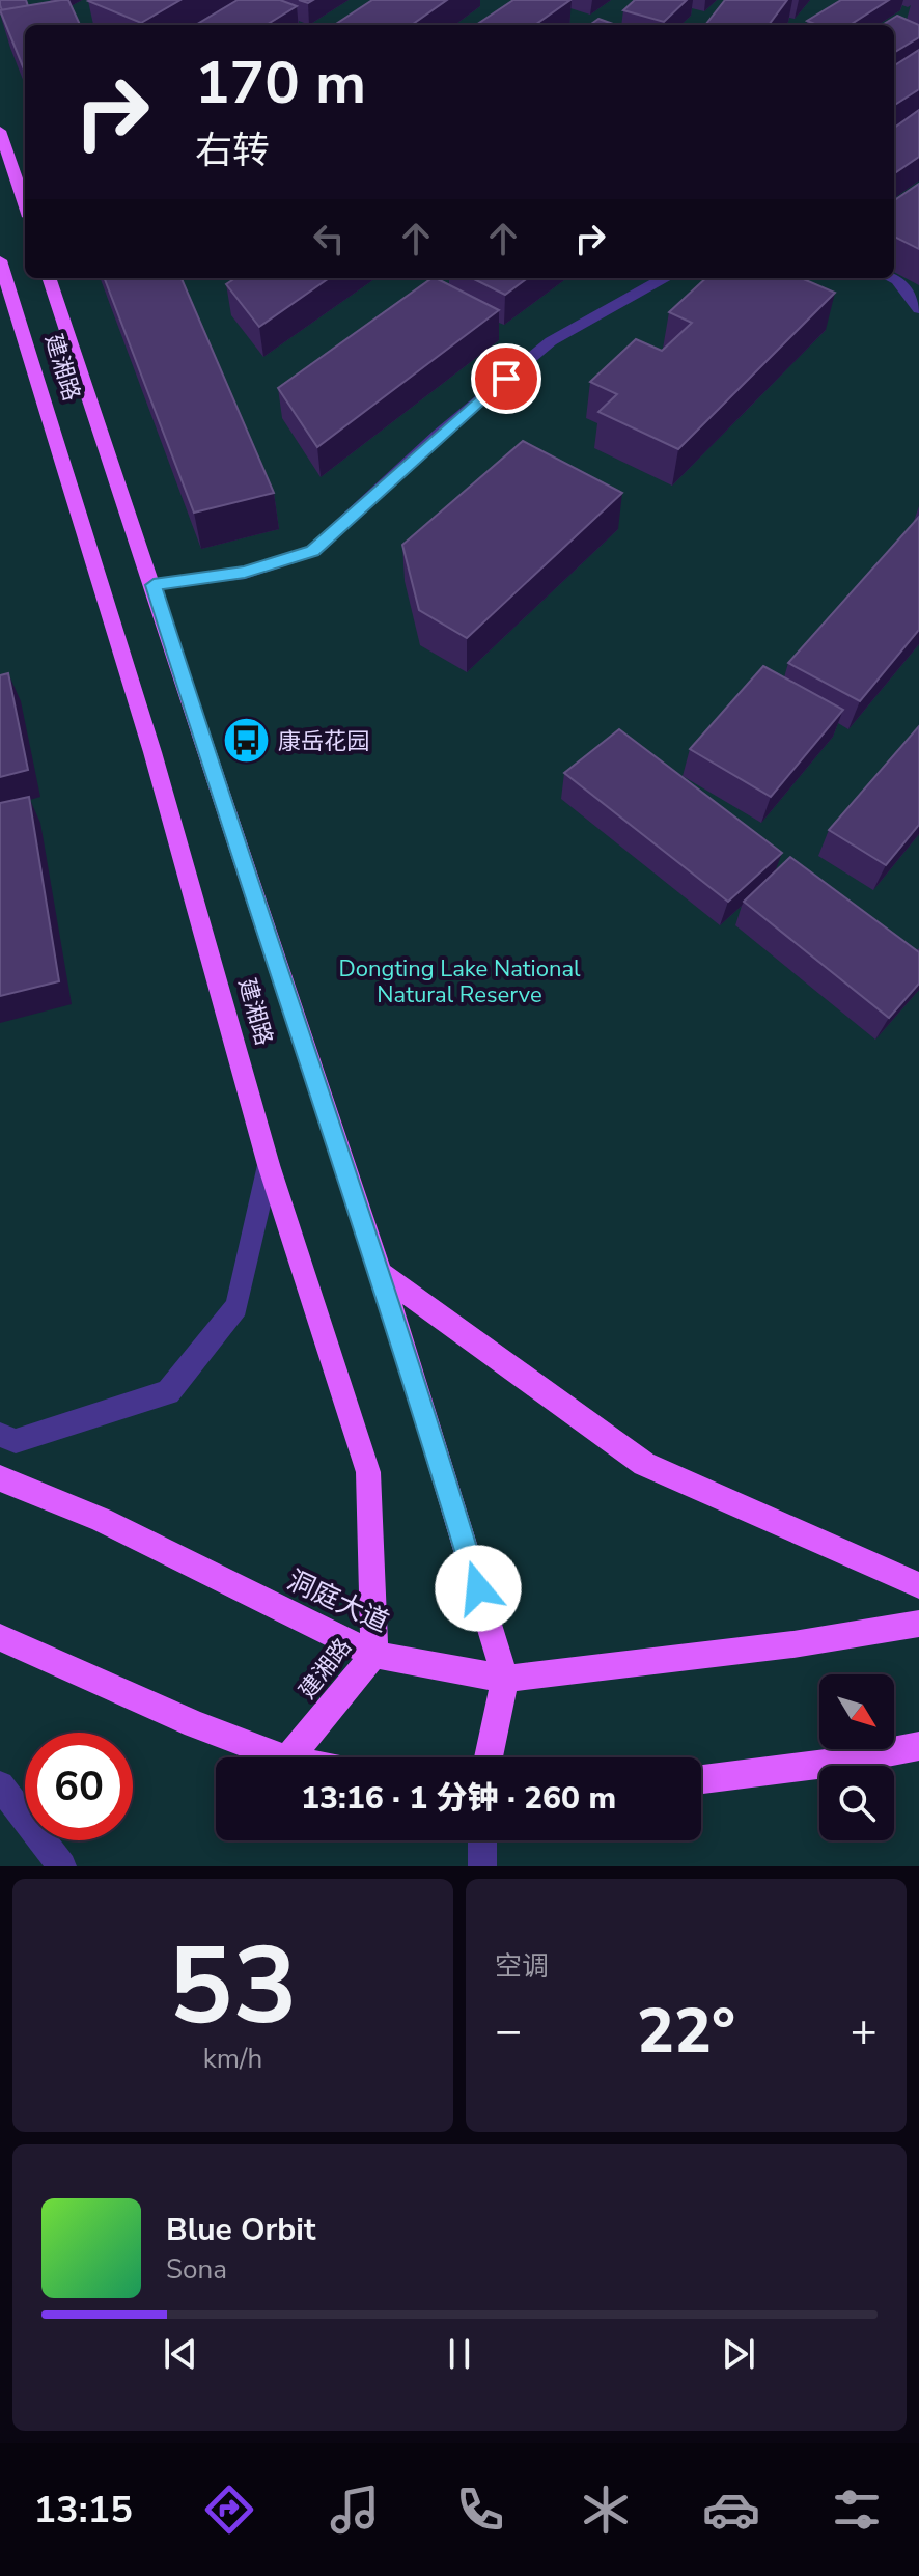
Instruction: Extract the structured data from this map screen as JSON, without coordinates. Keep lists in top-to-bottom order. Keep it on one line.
{"streets":{"main road":["建湘路","洞庭大道"]},"crossings":[["建湘路","洞庭大道"]],"parks":["Dongting Lake National Natural Reserve"],"places":{"bus stop":["康岳花园"]},"north":"bottom right","page":{"turn":["170 m","右转"],"limit":"60","trip":"13:16 · 1 分钟 · 260 m","tile":[["53","km/h"],"空调"],"heat":["−","22°","+"],"song":["Blue Orbit","Sona"],"tabs":"13:15"}}
